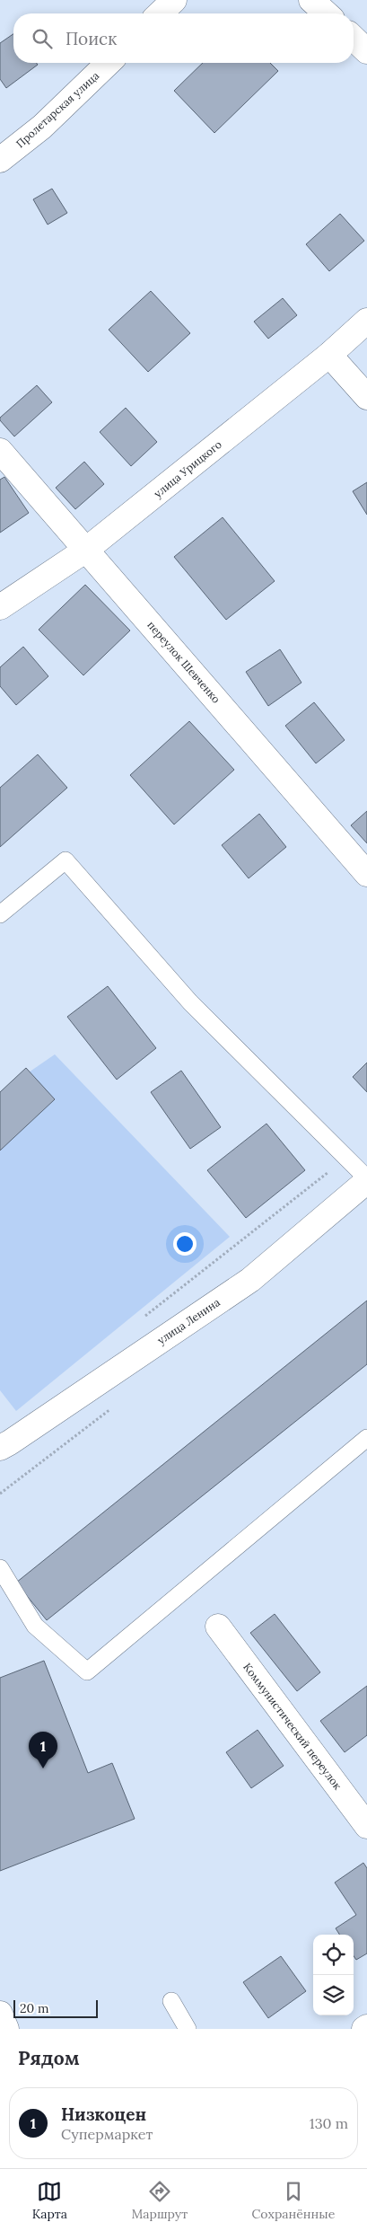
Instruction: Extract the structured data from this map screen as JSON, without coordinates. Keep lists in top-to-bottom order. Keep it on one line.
{"streets":{"street":["Пролетарская улица","улица Урицкого","переулок Шевченко","улица Ленина","Коммунистический переулок"]},"crossings":[["улица Урицкого","переулок Шевченко"]],"scale_bar":"20 m","page":{"search":"Поиск","pins":"1","scale":"20 m","heading":"Рядом","list":[{"mark":"1","name":"Низкоцен","note":"Супермаркет","value":"130 m"}],"nav":["Карта","Маршрут","Сохранённые"]}}
